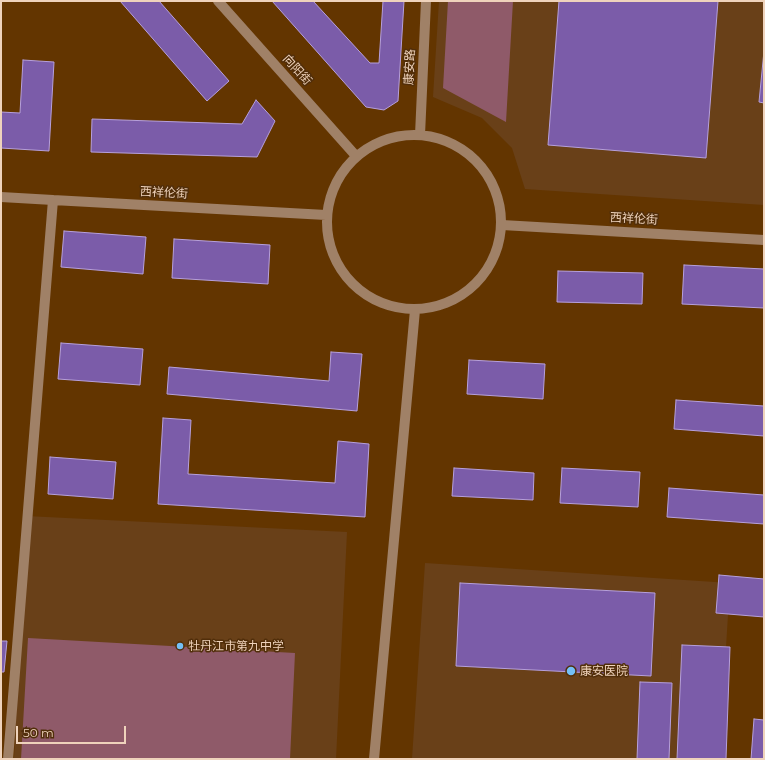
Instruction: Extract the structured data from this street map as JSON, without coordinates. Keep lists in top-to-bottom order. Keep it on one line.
{"streets":{"street":["康安路","向阳街","西祥伦街"]},"places":["牡丹江市第九中学","康安医院"],"scale_bar":"50 m"}
